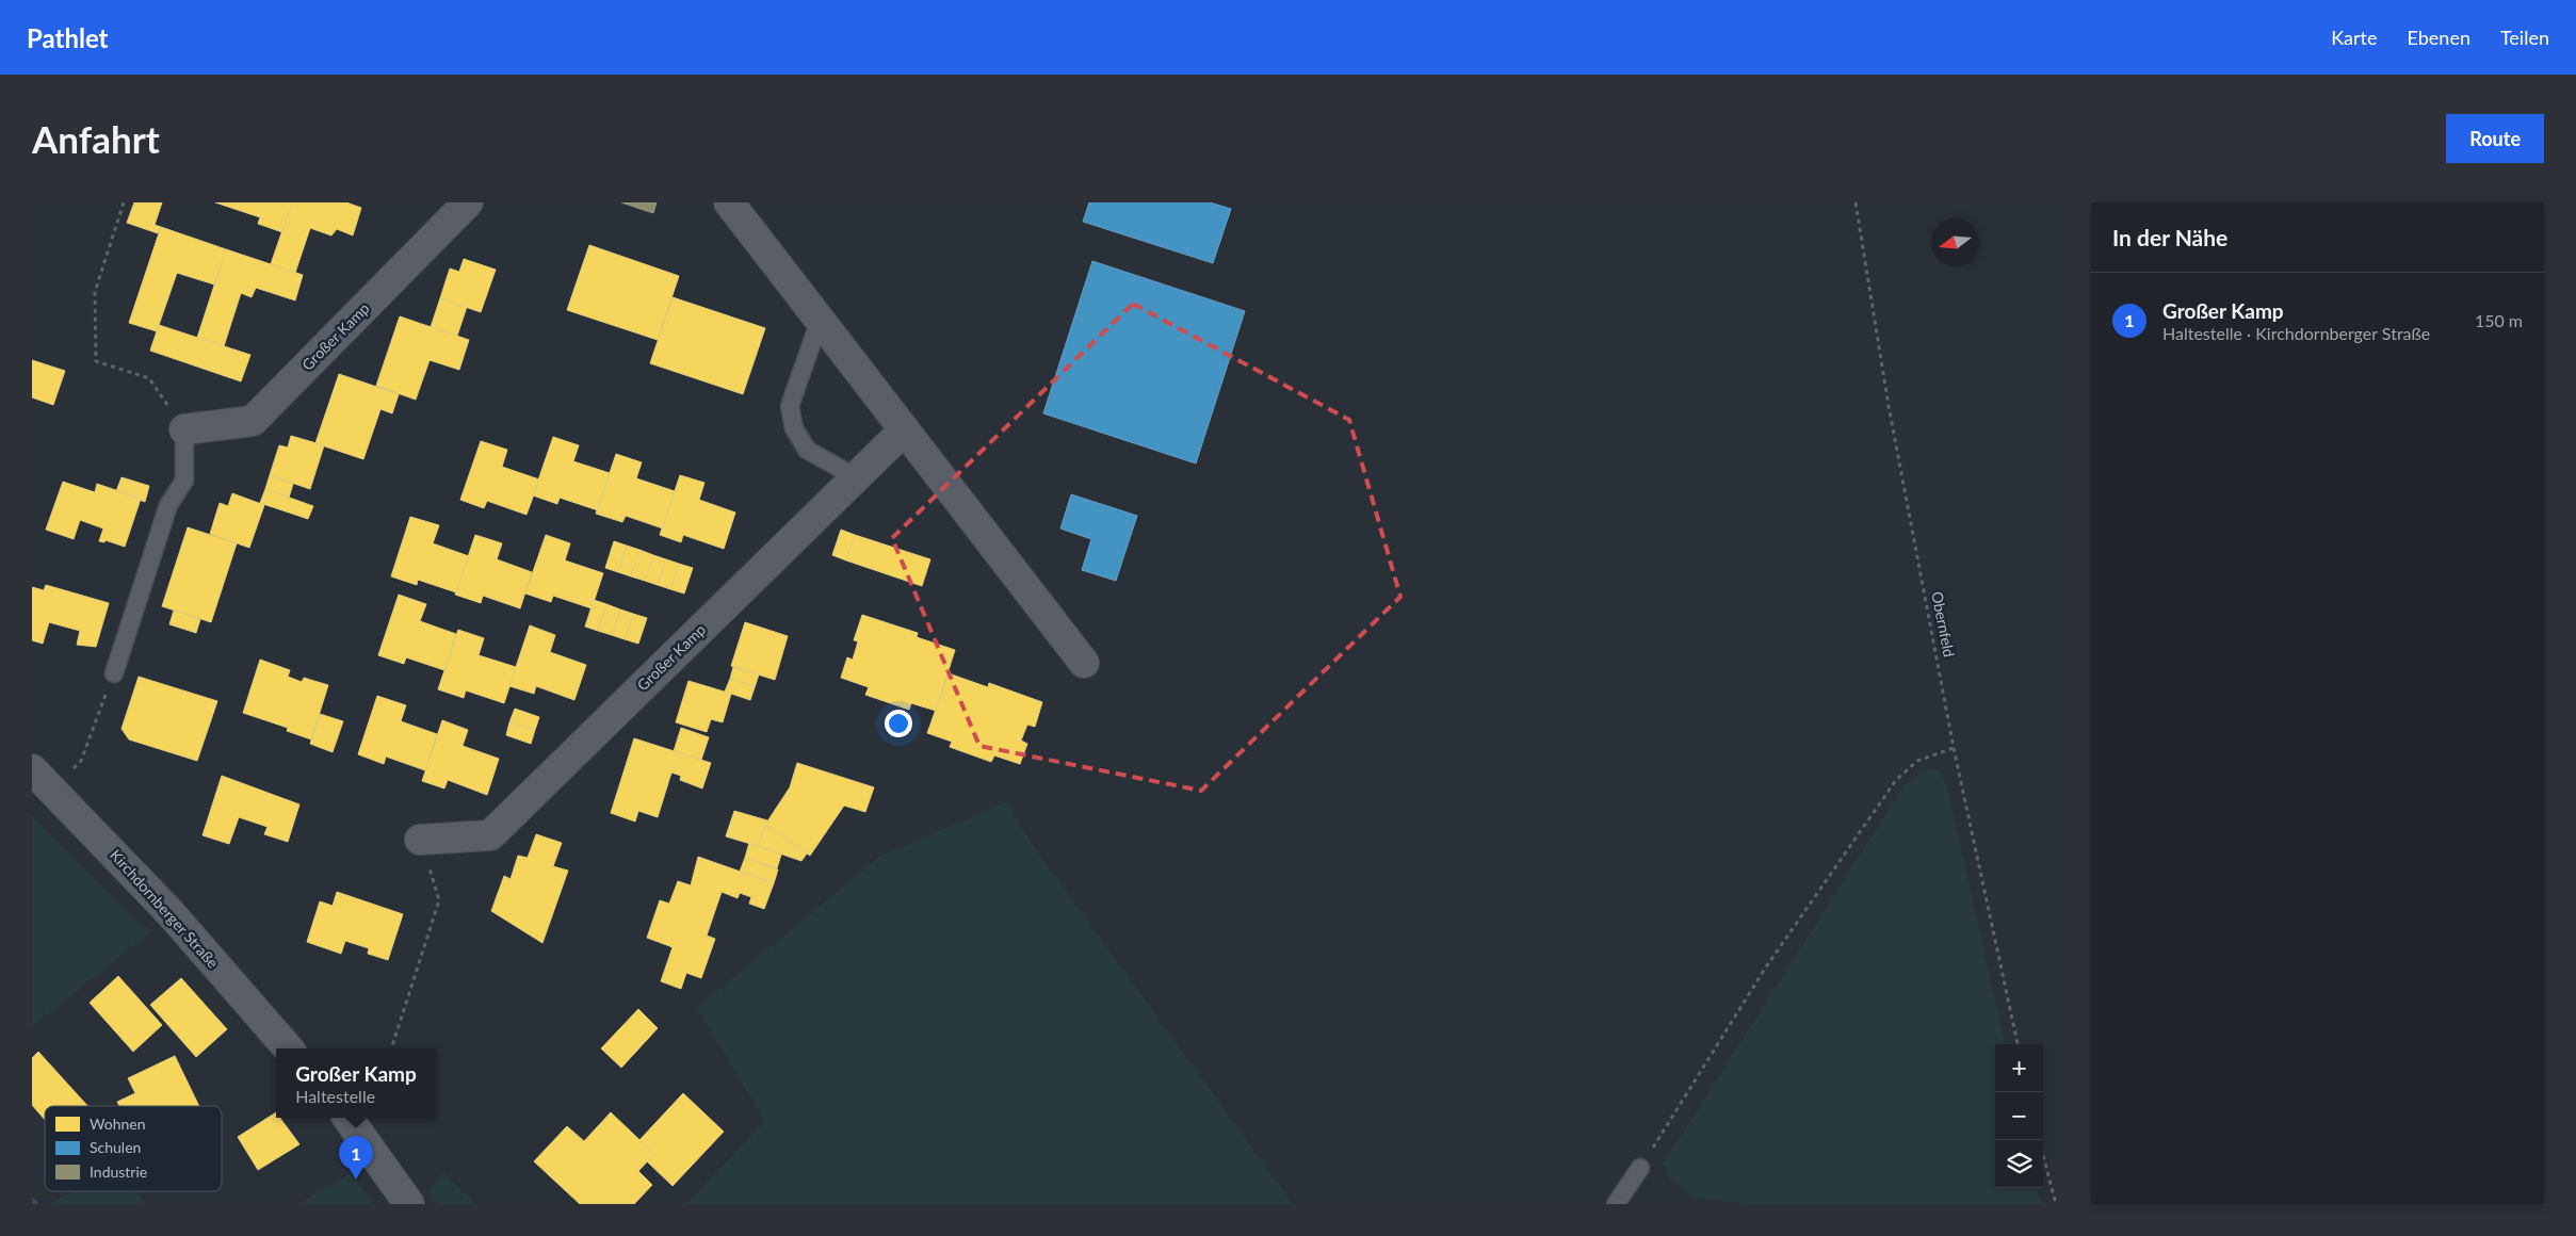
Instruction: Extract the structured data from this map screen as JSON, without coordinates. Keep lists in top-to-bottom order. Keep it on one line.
{"streets":{"street":["Großer Kamp","Kirchdornberger Straße"],"path":["Obernfeld"]},"legend":["Wohnen","Schulen","Industrie"],"north":"left","page":{"header":"Pathlet","nav":["Karte","Ebenen","Teilen"],"buttons":"Route","title":"Anfahrt","heading":"In der Nähe","list":[{"mark":"1","name":"Großer Kamp","note":"Haltestelle · Kirchdornberger Straße","value":"150 m"}],"map_buttons":["+","−"],"popup":["Großer Kamp","Haltestelle"],"pins":"1"}}
